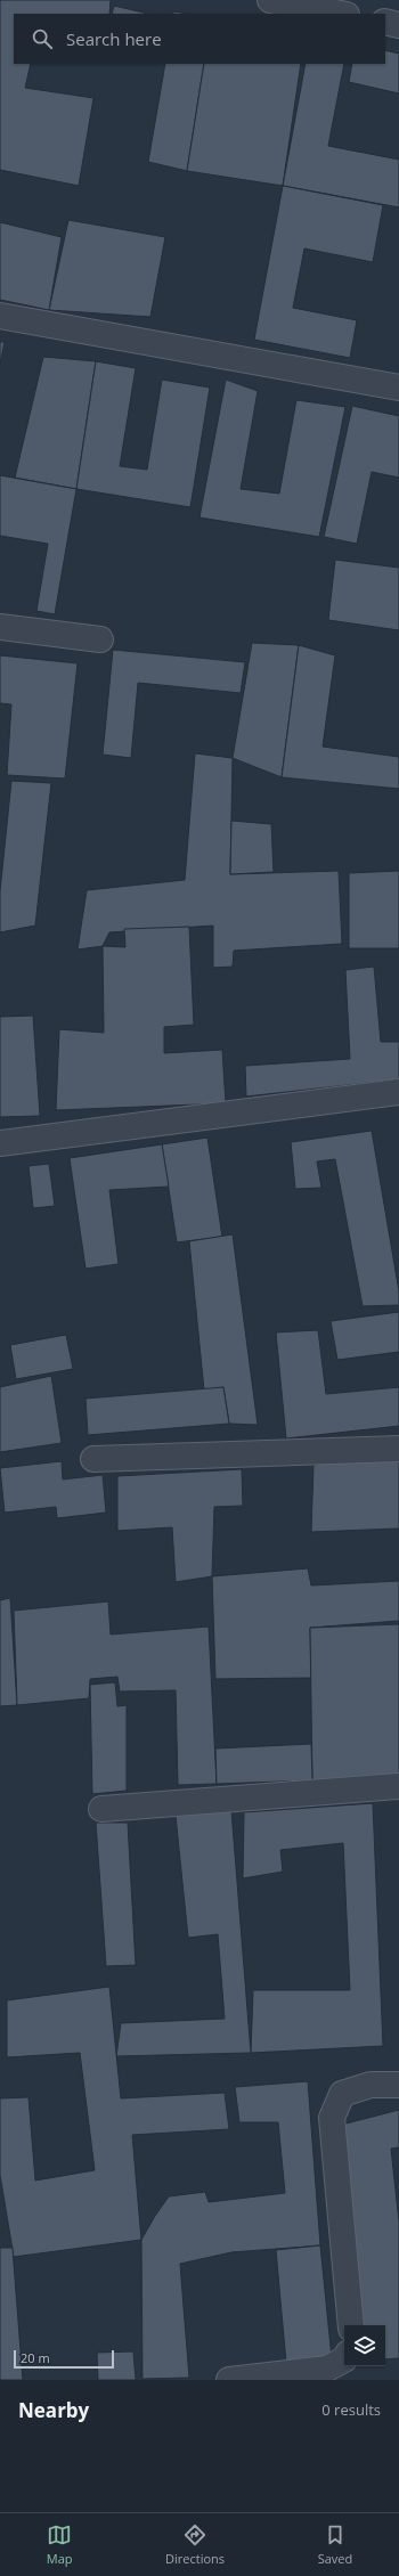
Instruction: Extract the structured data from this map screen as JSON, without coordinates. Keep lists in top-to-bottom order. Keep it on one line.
{"scale_bar":"20 m","page":{"search":"Search here","scale":"20 m","heading":["Nearby","0 results"],"nav":["Map","Directions","Saved"]}}
